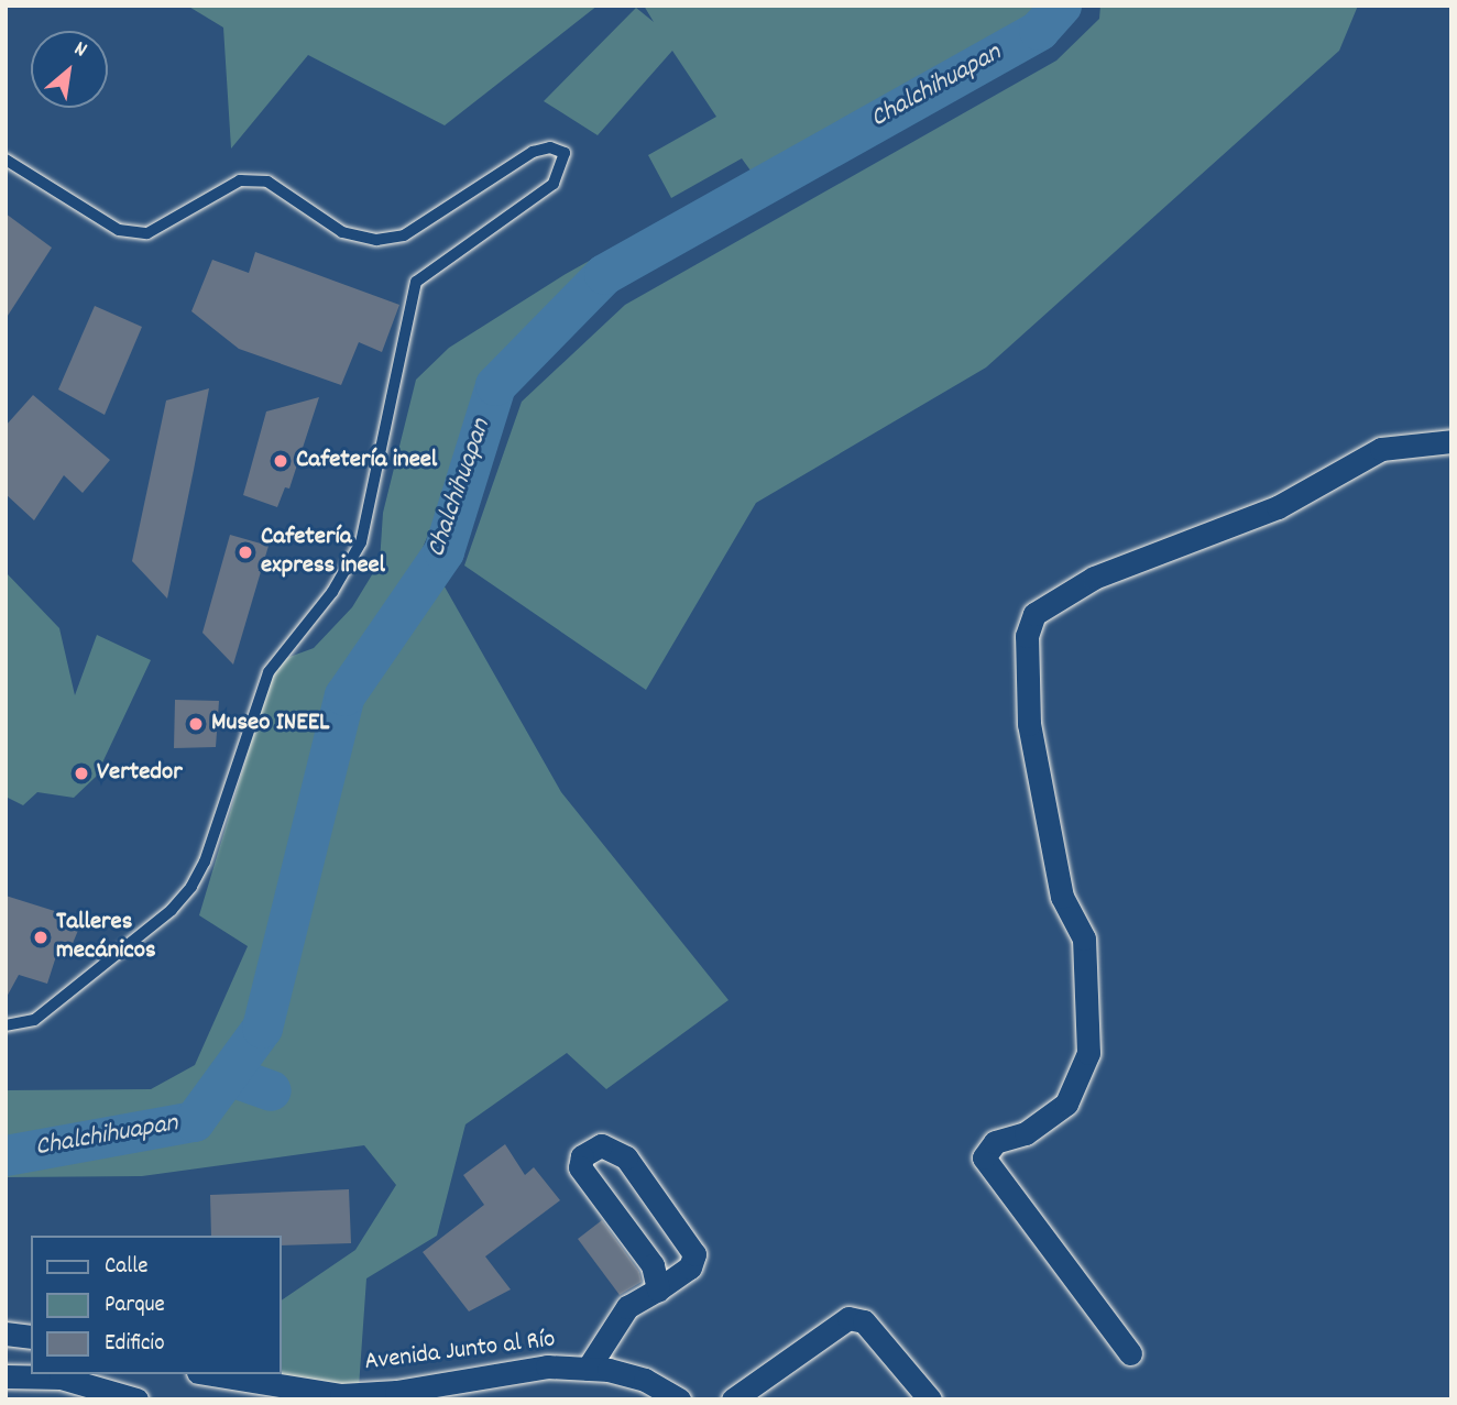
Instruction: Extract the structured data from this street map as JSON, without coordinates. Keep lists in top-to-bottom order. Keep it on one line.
{"streets":{"street":["Avenida Junto al Río"]},"water":["Chalchihuapan"],"places":["Cafetería ineel","Cafetería express ineel","Museo INEEL","Vertedor","Talleres mecánicos"],"legend":["Calle","Parque","Edificio"],"north":"top right"}
